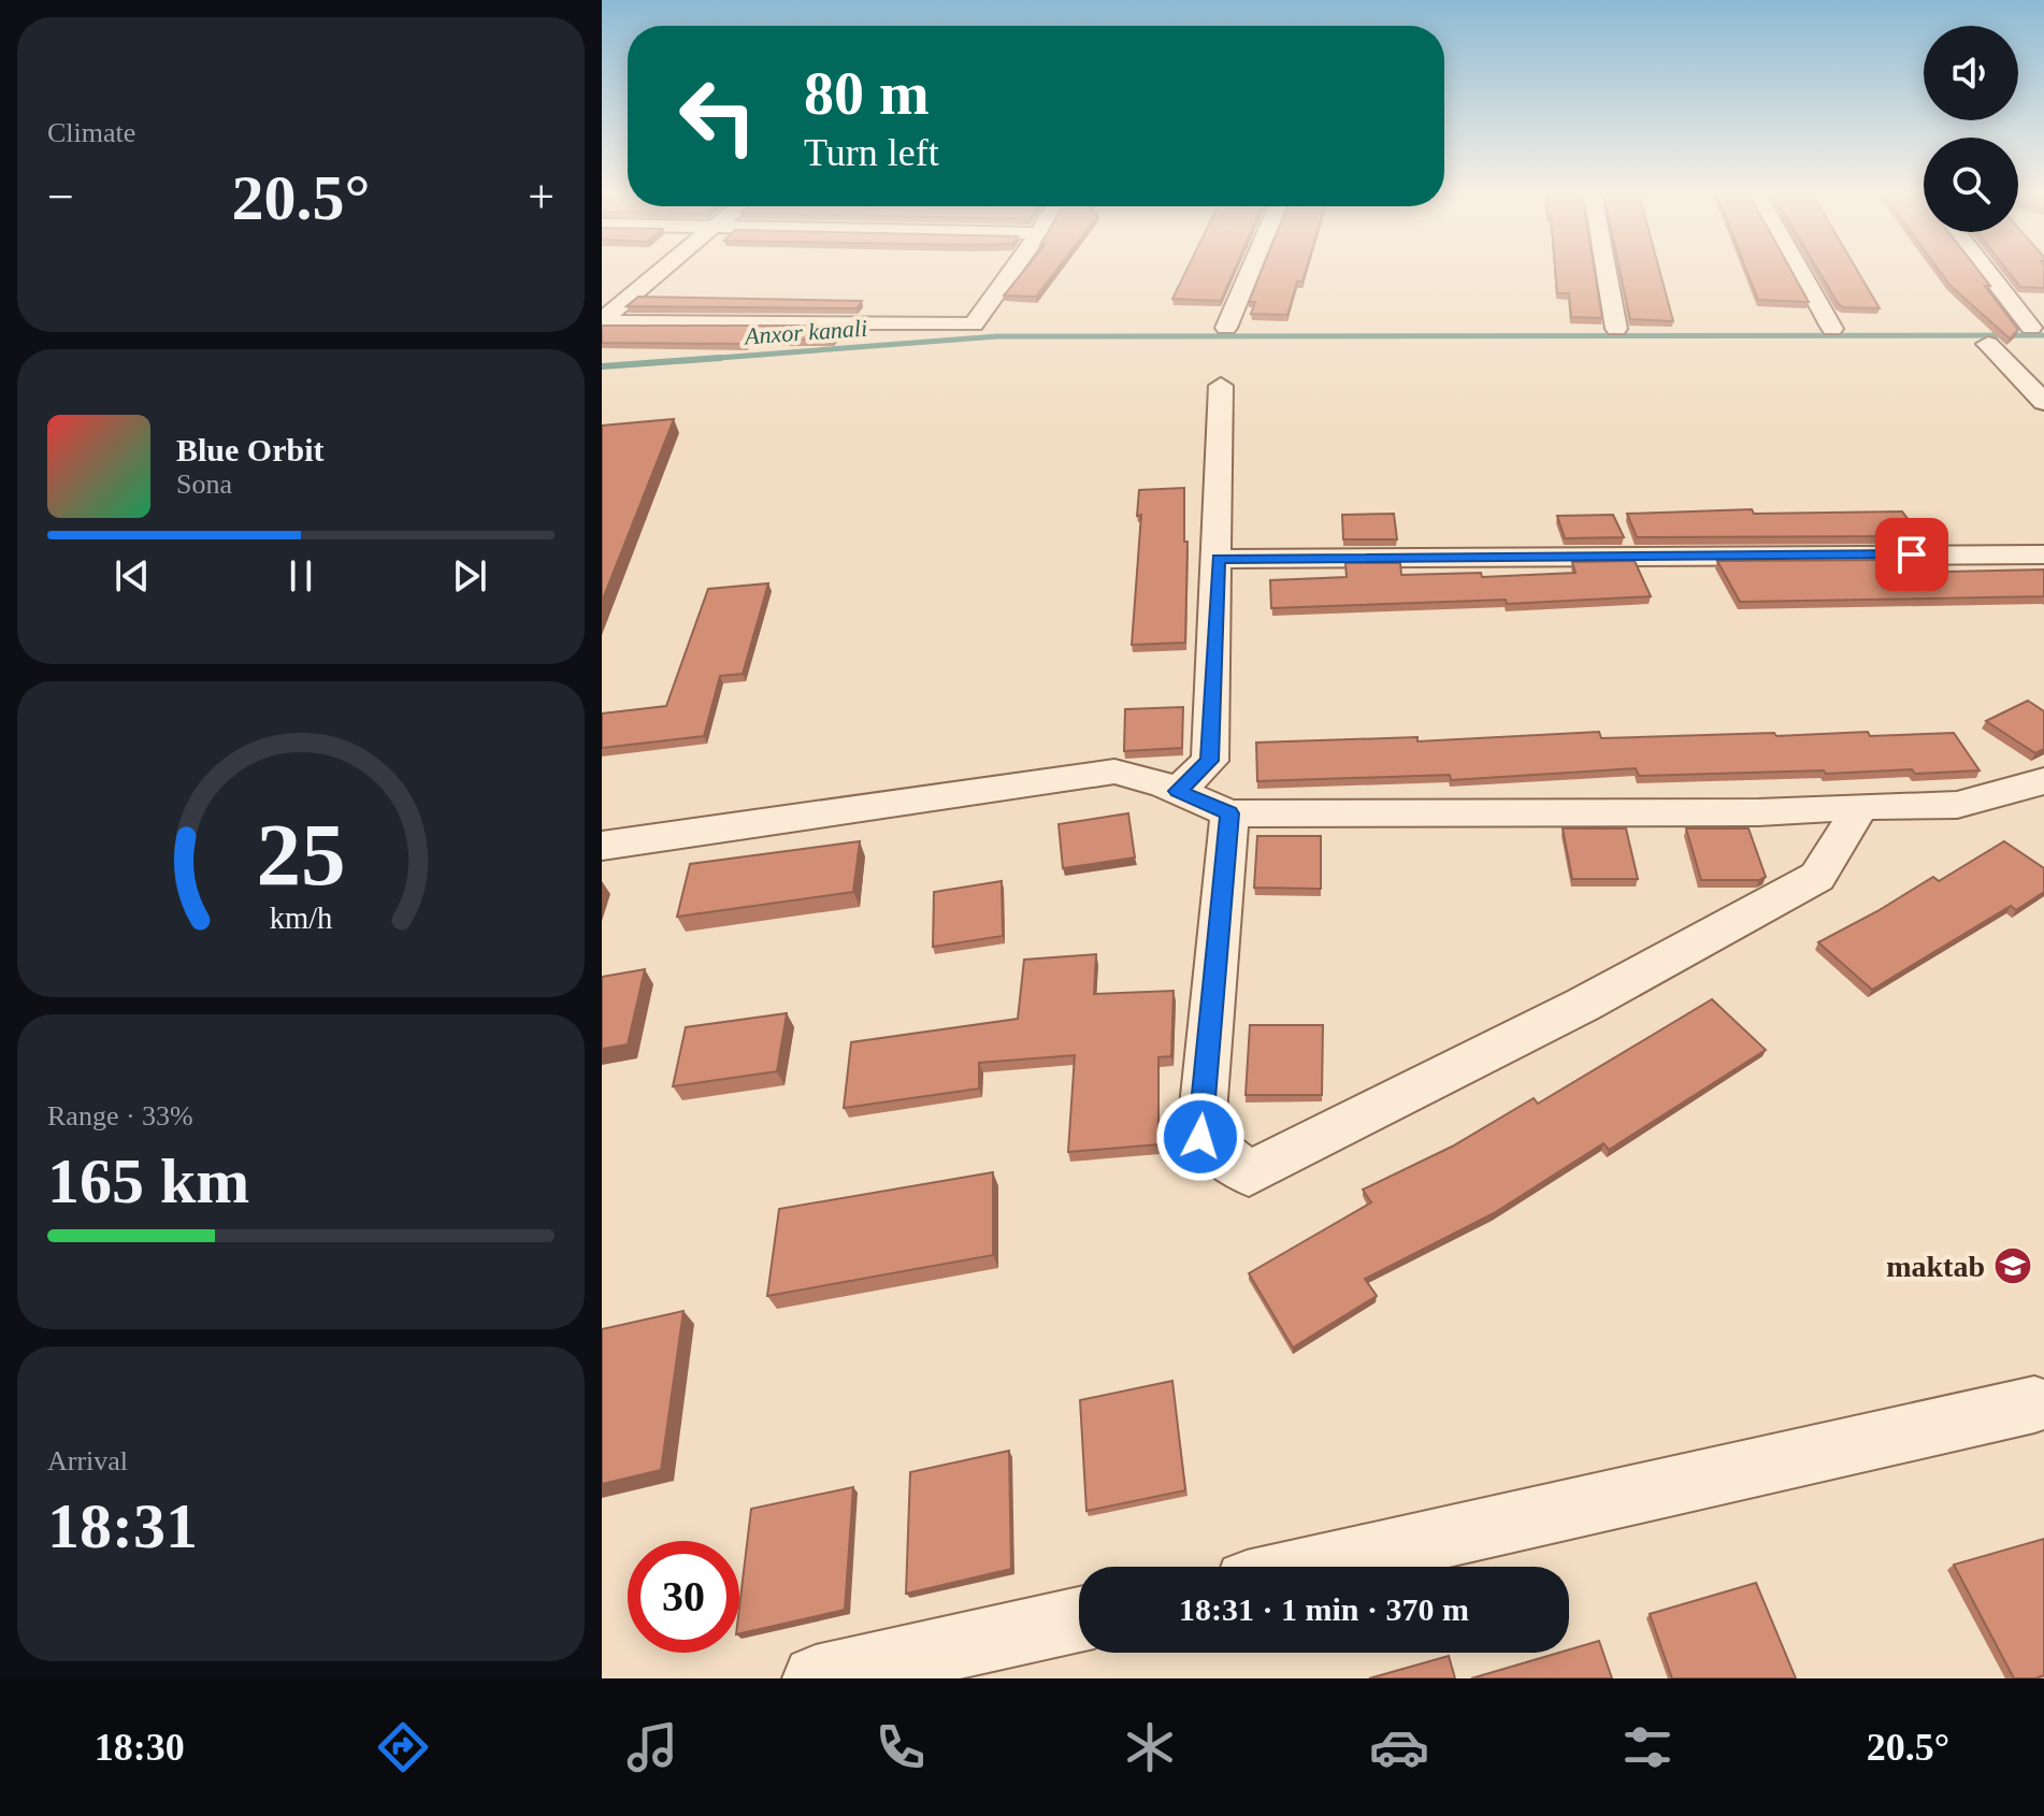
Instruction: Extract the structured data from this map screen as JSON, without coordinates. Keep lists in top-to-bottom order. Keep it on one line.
{"water":["Anxor kanali"],"places":{"school or university":["maktab"]},"page":{"tile":["Climate",["Range · 33%","165 km"],["Arrival","18:31"]],"turn":["80 m","Turn left"],"heat":["−","20.5°","+"],"song":["Blue Orbit","Sona"],"limit":"30","trip":"18:31 · 1 min · 370 m","tabs":["18:30","20.5°"],"gauge":["25","km/h"]}}
